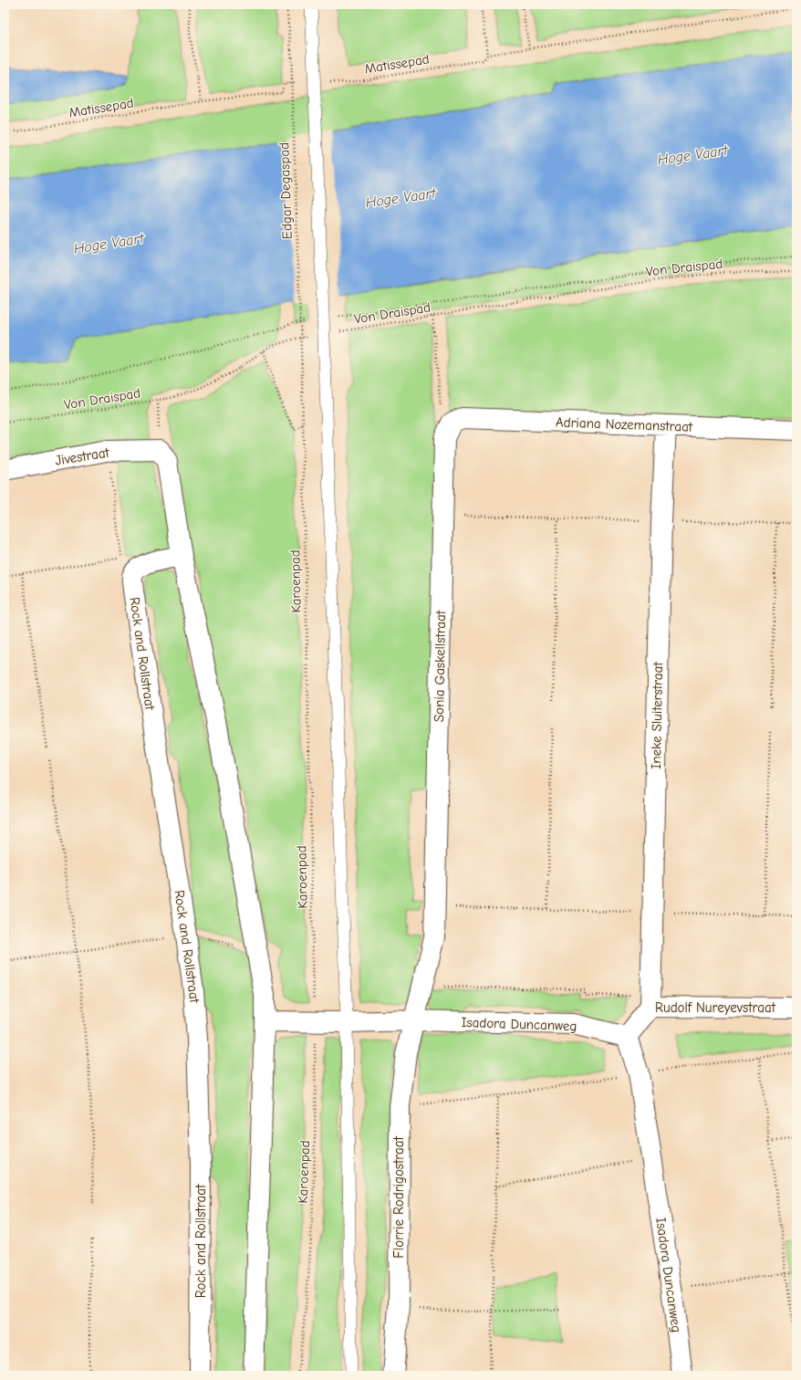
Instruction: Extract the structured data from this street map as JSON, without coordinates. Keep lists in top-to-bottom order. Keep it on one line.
{"streets":{"street":["Adriana Nozemanstraat","Jivestraat","Rock and Rollstraat","Sonia Gaskellstraat","Ineke Sluiterstraat","Rudolf Nureyevstraat","Isadora Duncanweg","Florrie Rodrigostraat"],"path":["Matissepad","Edgar Degaspad","Von Draispad","Karoenpad"]},"crossings":[["Edgar Degaspad","Karoenpad"],["Adriana Nozemanstraat","Sonia Gaskellstraat"],["Adriana Nozemanstraat","Ineke Sluiterstraat"],["Karoenpad","Isadora Duncanweg"],["Sonia Gaskellstraat","Isadora Duncanweg"],["Sonia Gaskellstraat","Florrie Rodrigostraat"],["Ineke Sluiterstraat","Rudolf Nureyevstraat"],["Rudolf Nureyevstraat","Isadora Duncanweg"],["Isadora Duncanweg","Florrie Rodrigostraat"]],"water":["Hoge Vaart"]}
